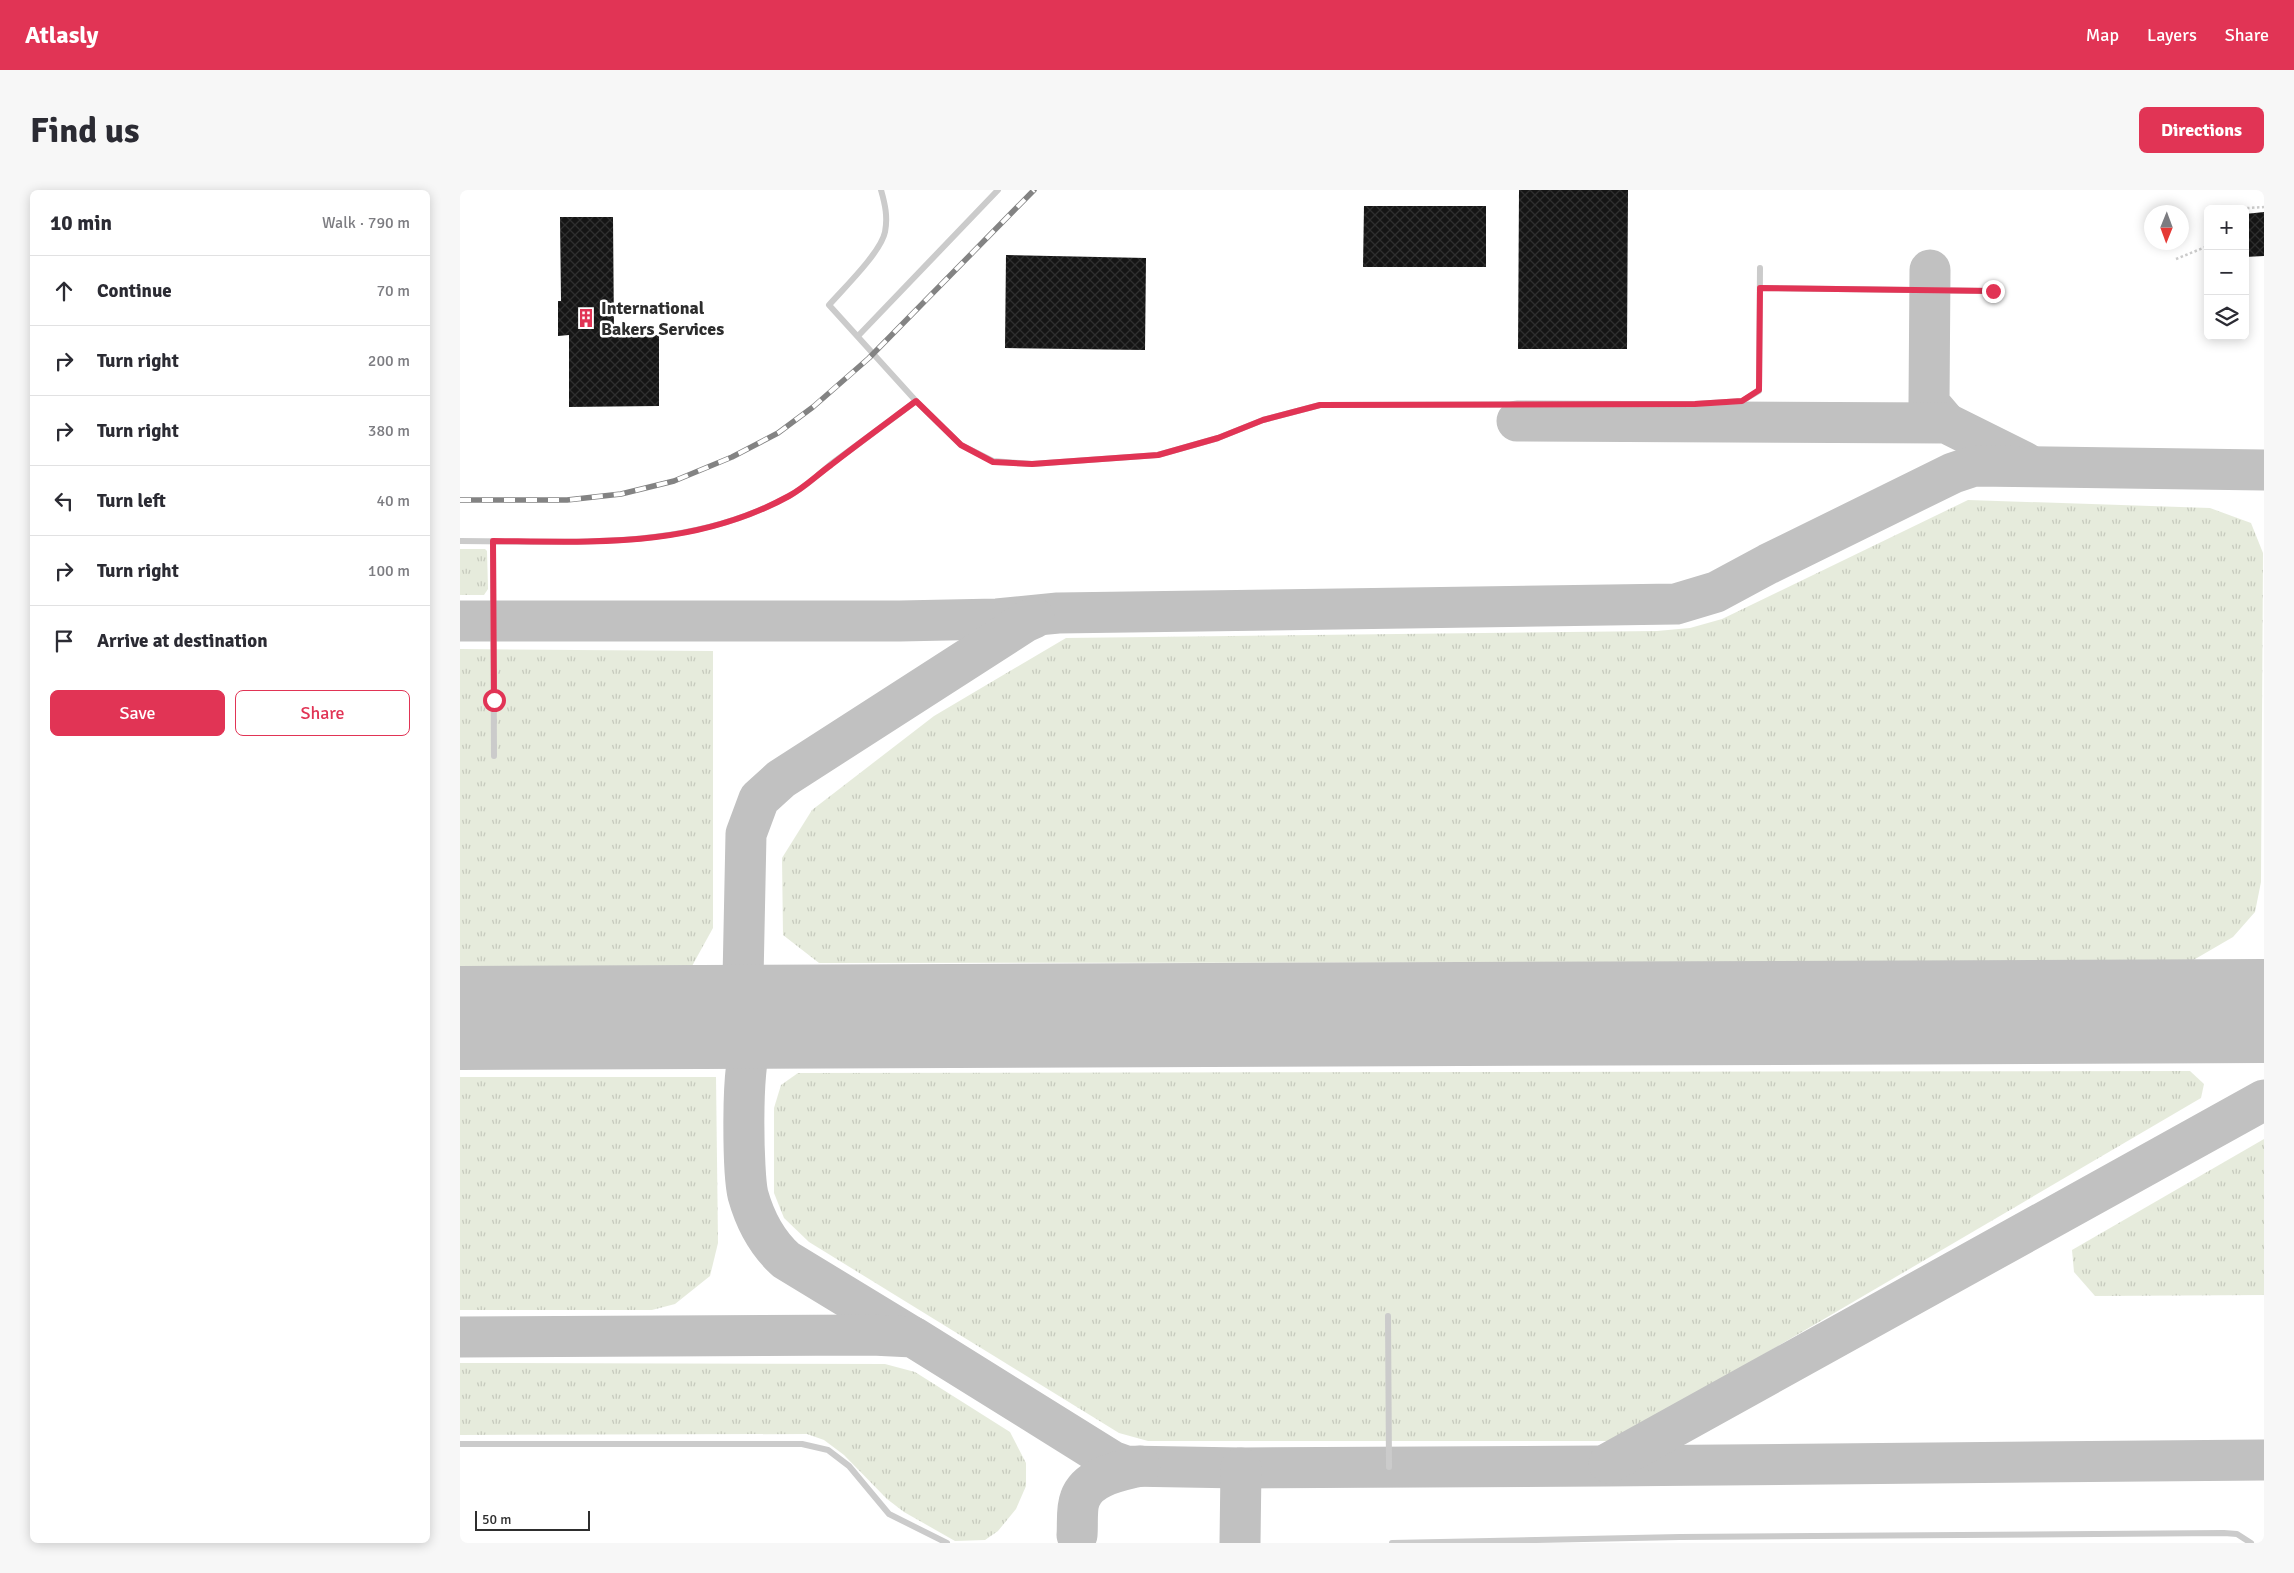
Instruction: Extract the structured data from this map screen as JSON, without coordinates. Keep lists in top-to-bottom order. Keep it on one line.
{"places":{"building":["International Bakers Services"]},"scale_bar":"50 m","north":"bottom","page":{"header":"Atlasly","nav":["Map","Layers","Share"],"buttons":["Directions",["Save","Share"]],"title":"Find us","heading":["10 min","Walk · 790 m"],"map_buttons":["+","−"],"list":[["Continue","70 m"],["Turn right","200 m"],["Turn right","380 m"],["Turn left","40 m"],["Turn right","100 m"],"Arrive at destination"],"scale":"50 m"}}
